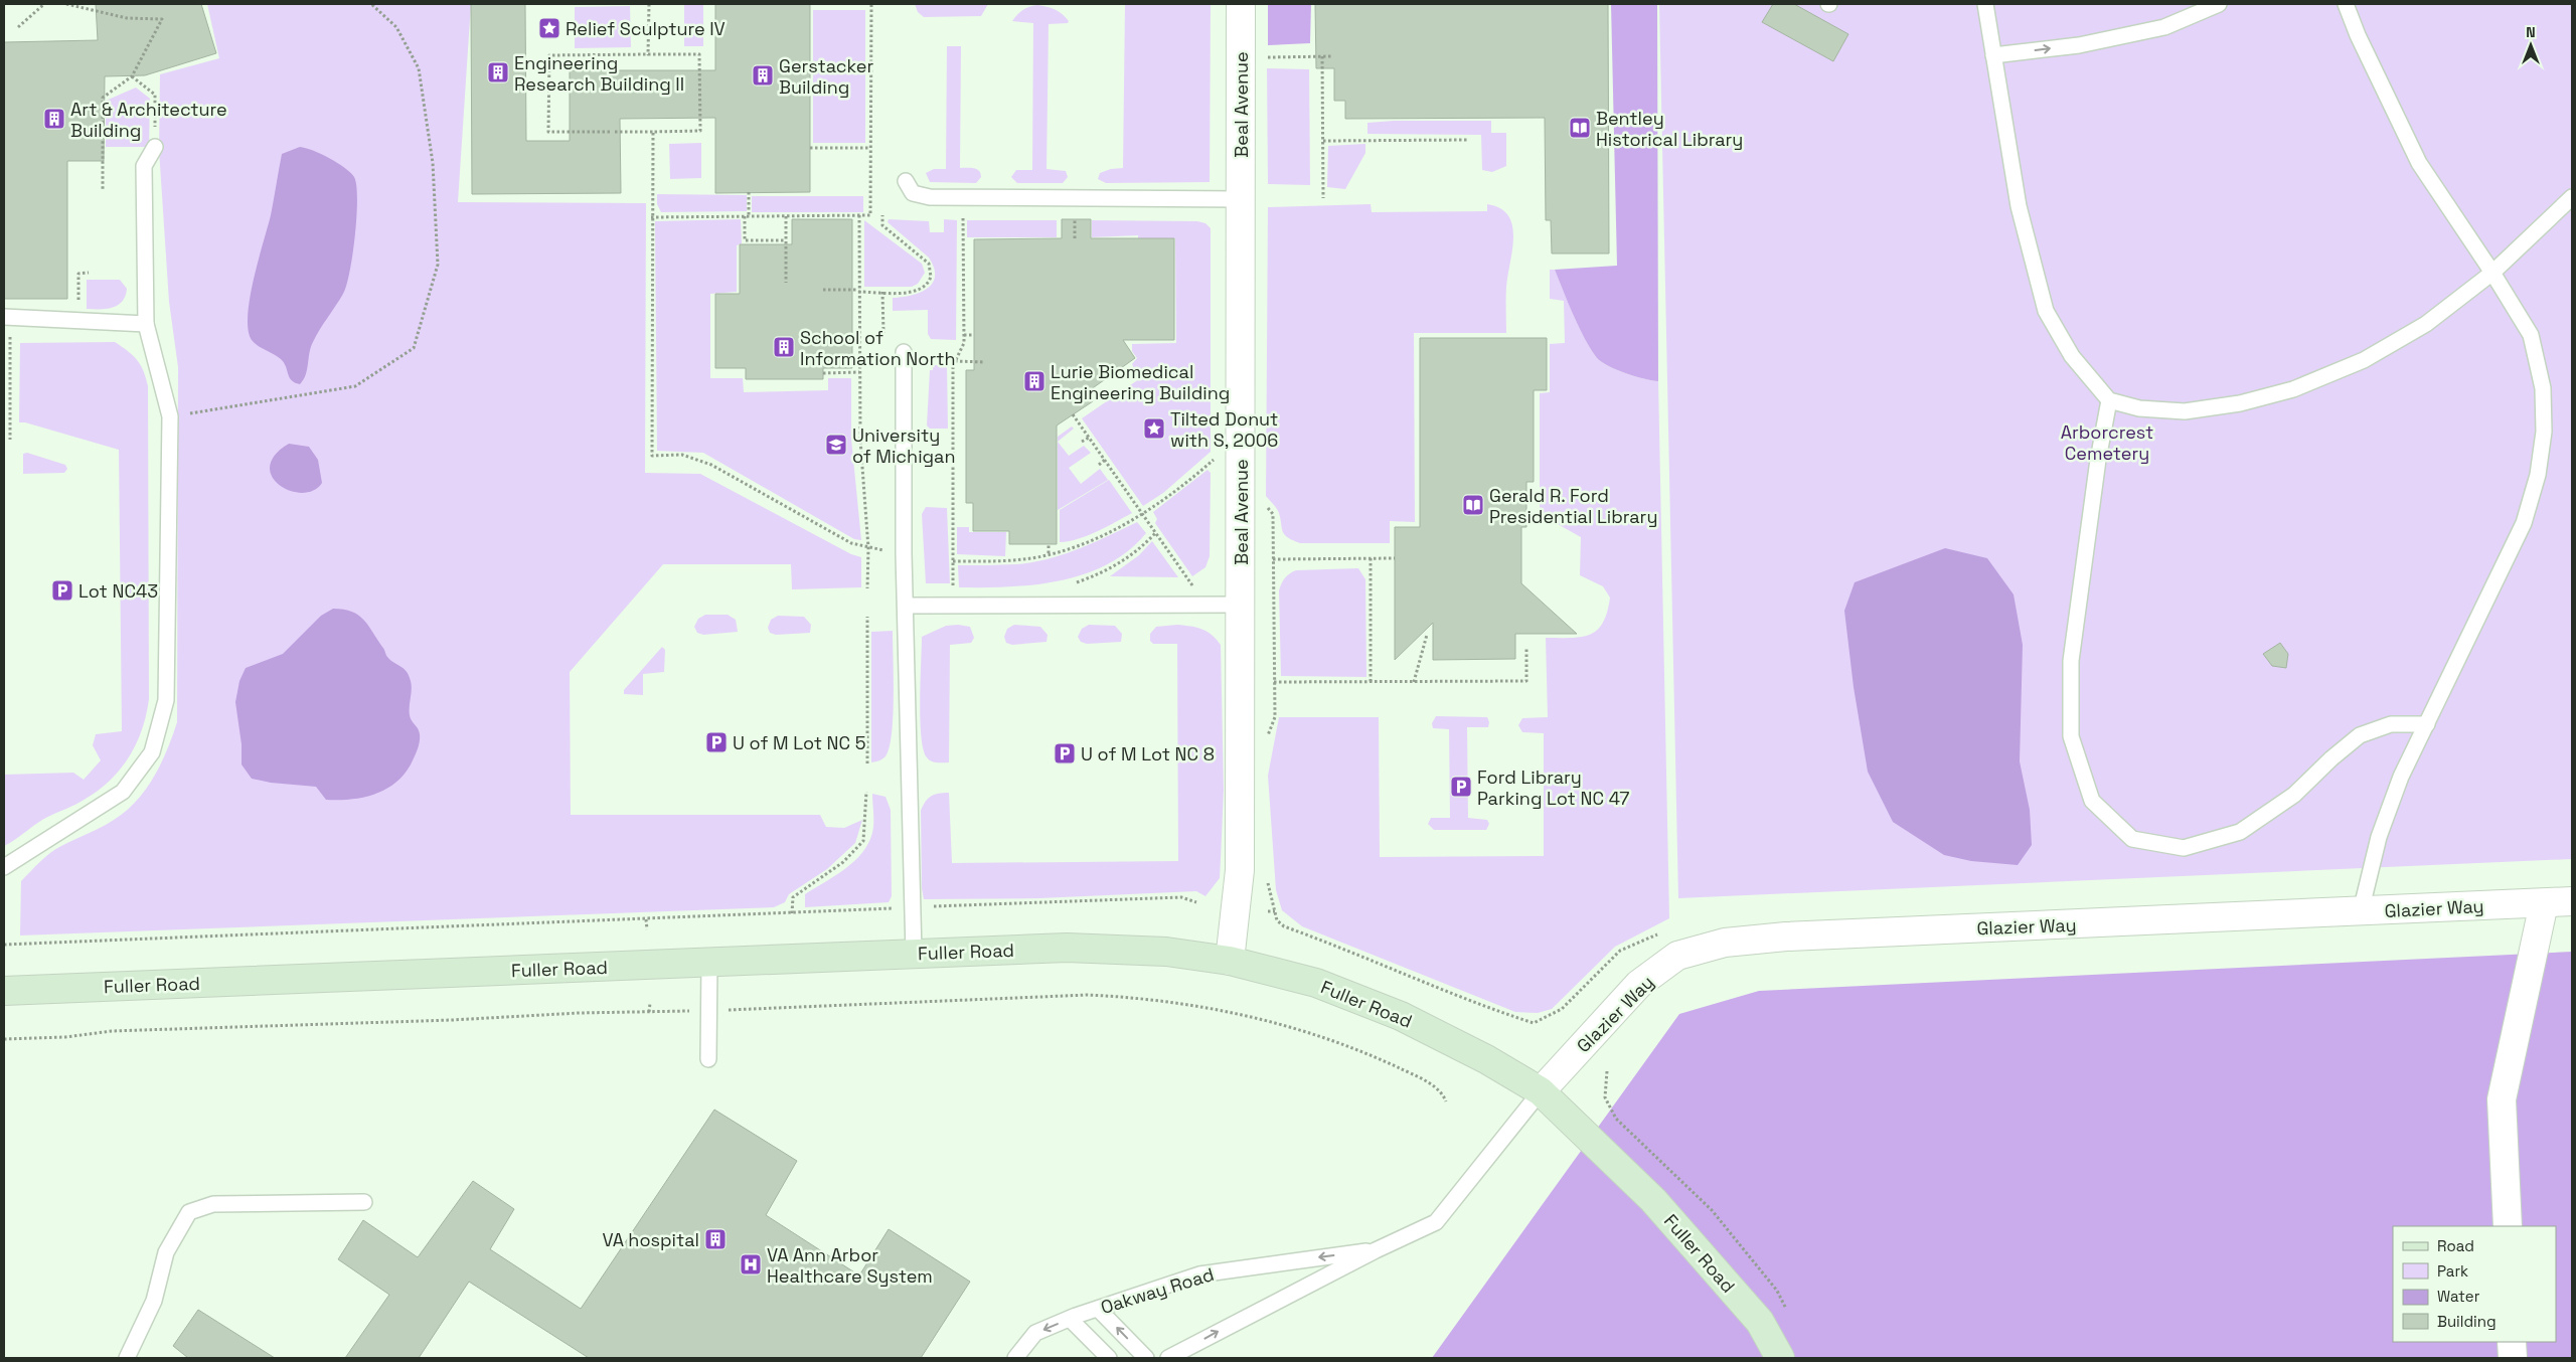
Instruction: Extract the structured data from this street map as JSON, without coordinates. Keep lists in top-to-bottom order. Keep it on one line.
{"streets":{"main road":["Fuller Road"],"street":["Beal Avenue","Glazier Way"],"lane":["Oakway Road"]},"crossings":[["Beal Avenue","Fuller Road"],["Glazier Way","Fuller Road"],["Glazier Way","Oakway Road"],["Fuller Road","Oakway Road"]],"parks":["Arborcrest Cemetery"],"places":{"place":["Relief Sculpture IV","Tilted Donut with S, 2006"],"building":["Engineering Research Building II","Gerstacker Building","Art & Architecture Building","School of Information North","Lurie Biomedical Engineering Building","VA hospital"],"library":["Bentley Historical Library","Gerald R. Ford Presidential Library"],"school or university":["University of Michigan"],"parking":["Lot NC43","U of M Lot NC 5","U of M Lot NC 8","Ford Library Parking Lot NC 47"],"hospital":["VA Ann Arbor Healthcare System"]},"legend":["Road","Park","Water","Building"],"north":"top"}
